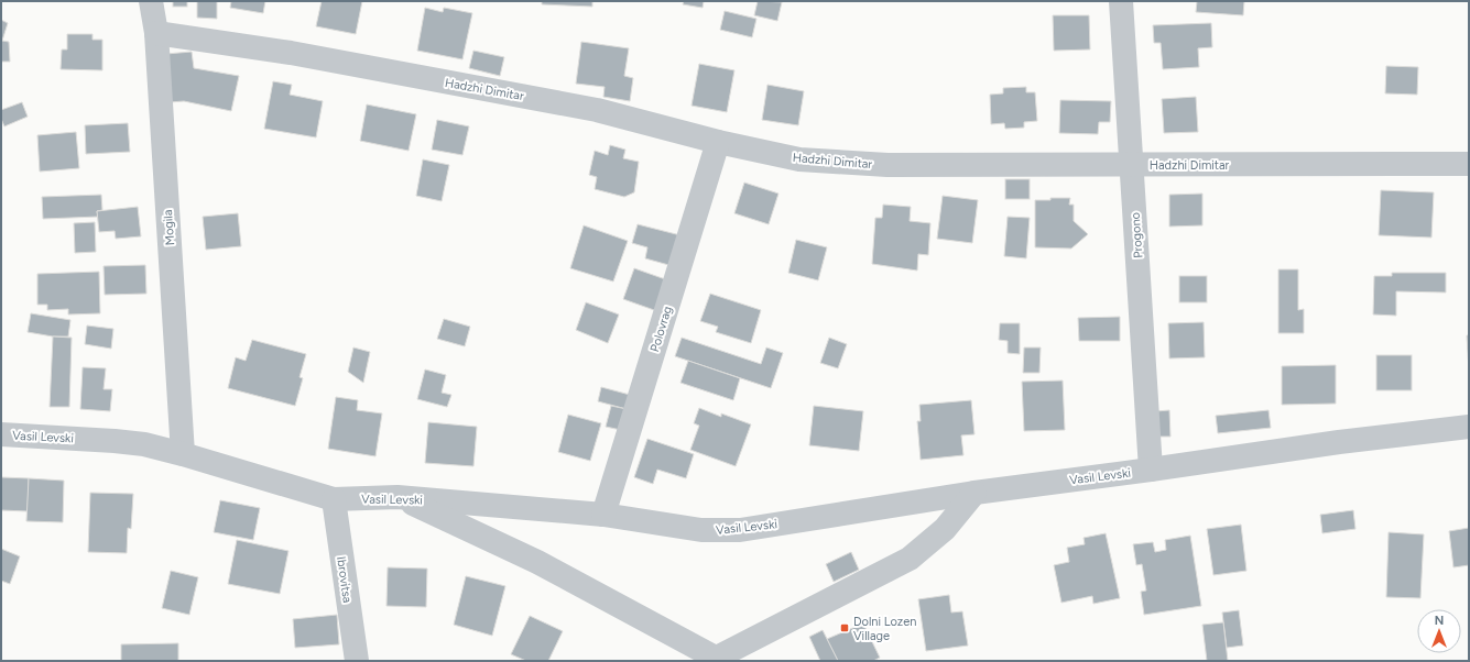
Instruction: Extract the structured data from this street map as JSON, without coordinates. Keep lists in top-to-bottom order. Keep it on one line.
{"streets":{"street":["Hadzhi Dimitar","Mogila","Progono","Polovrag","Vasil Levski","Ibrovitsa"]},"crossings":[["Hadzhi Dimitar","Mogila"],["Hadzhi Dimitar","Progono"],["Hadzhi Dimitar","Polovrag"],["Mogila","Vasil Levski"],["Progono","Vasil Levski"],["Polovrag","Vasil Levski"],["Vasil Levski","Ibrovitsa"]],"places":{"transit":["Dolni Lozen Village"]},"north":"top"}
